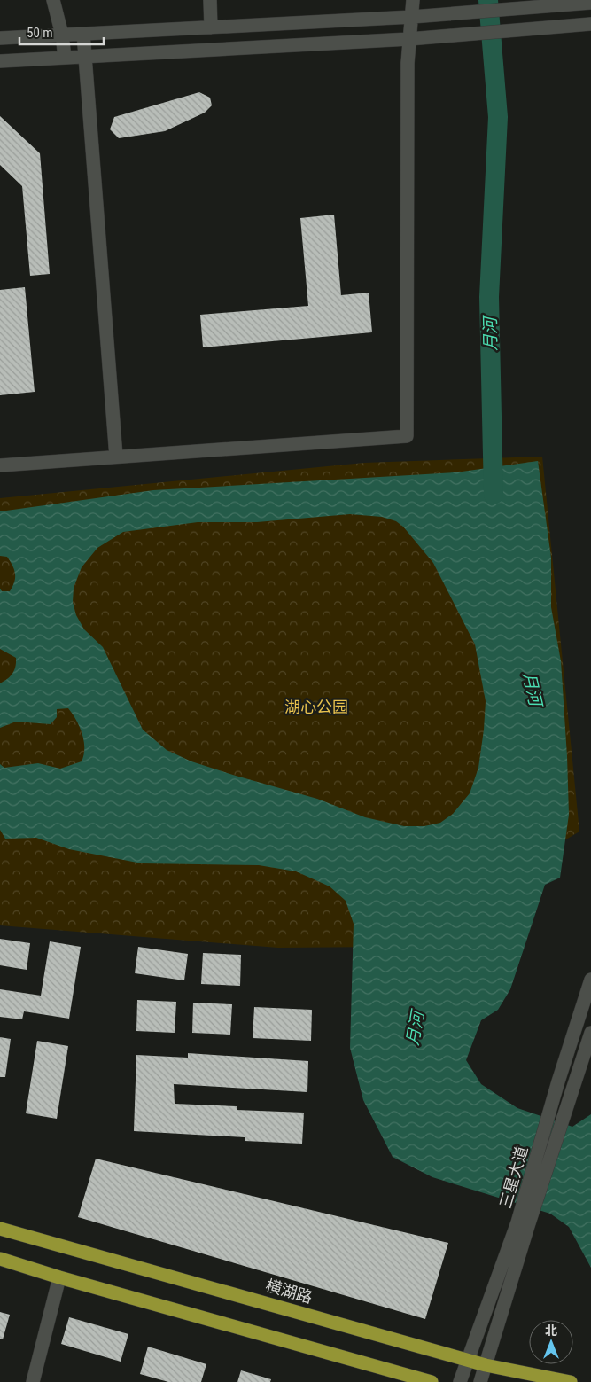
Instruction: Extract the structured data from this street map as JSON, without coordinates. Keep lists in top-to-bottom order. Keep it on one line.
{"streets":{"highway":["横湖路"],"street":["三星大道"]},"crossings":[["三星大道","横湖路"]],"water":["月河"],"parks":["湖心公园"],"scale_bar":"50 m","north":"top"}
